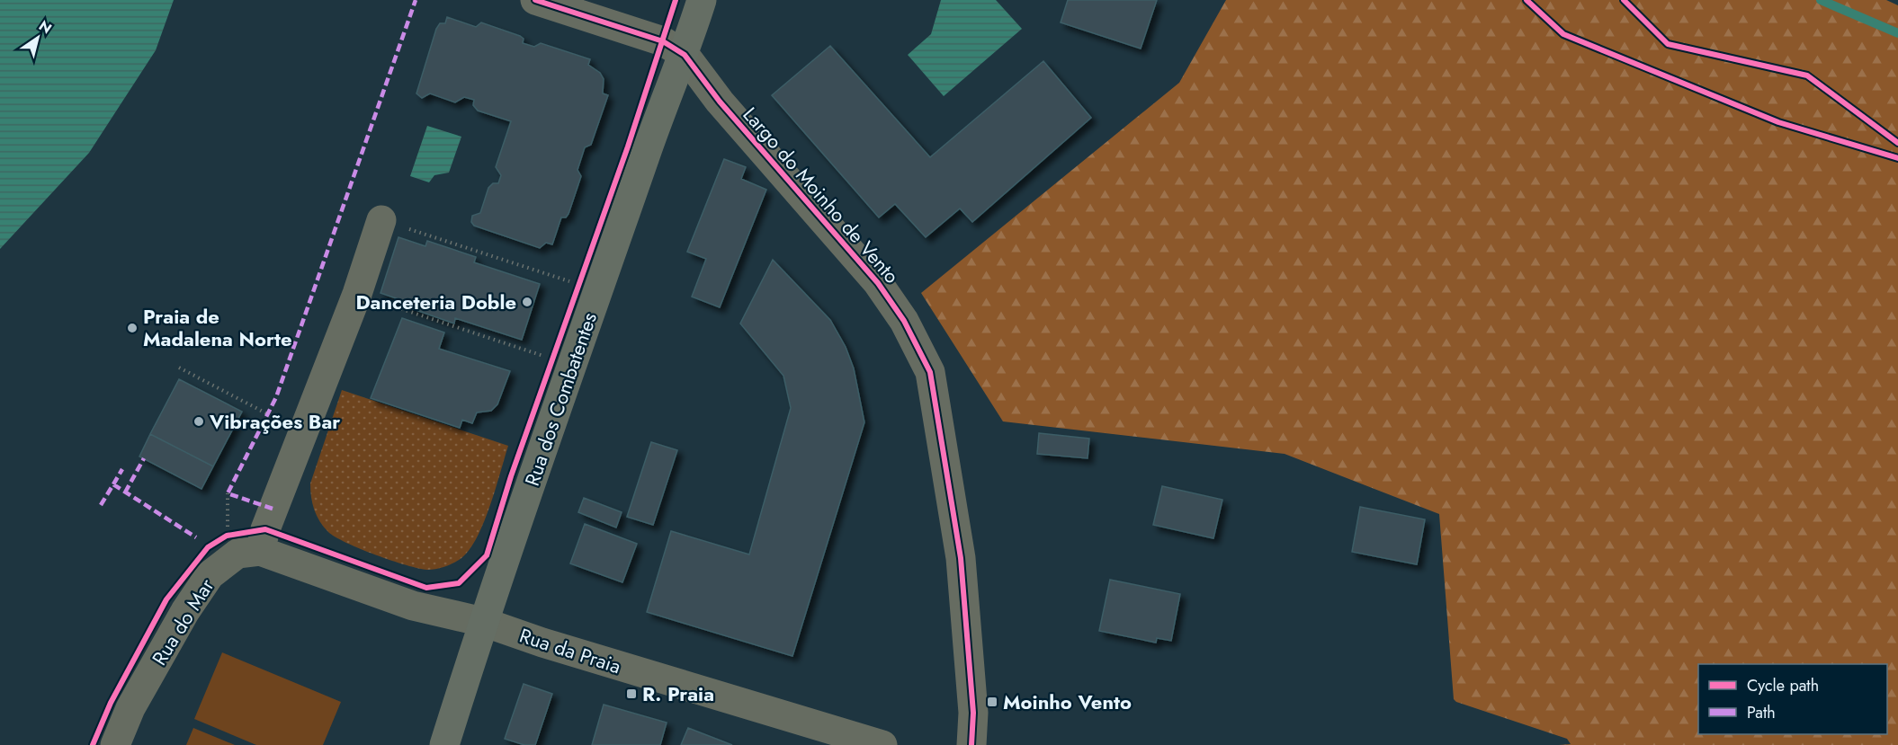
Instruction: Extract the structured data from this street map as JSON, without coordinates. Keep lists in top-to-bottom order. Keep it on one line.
{"streets":{"main road":["Rua dos Combatentes"],"street":["Largo do Moinho de Vento","Rua do Mar","Rua da Praia"]},"crossings":[["Largo do Moinho de Vento","Rua dos Combatentes"],["Rua dos Combatentes","Rua da Praia"],["Rua do Mar","Rua da Praia"]],"places":{"other":["Danceteria Doble","Praia de Madalena Norte","Vibrações Bar"],"transit":["R. Praia","Moinho Vento"]},"legend":["Cycle path","Path"],"north":"top right"}
